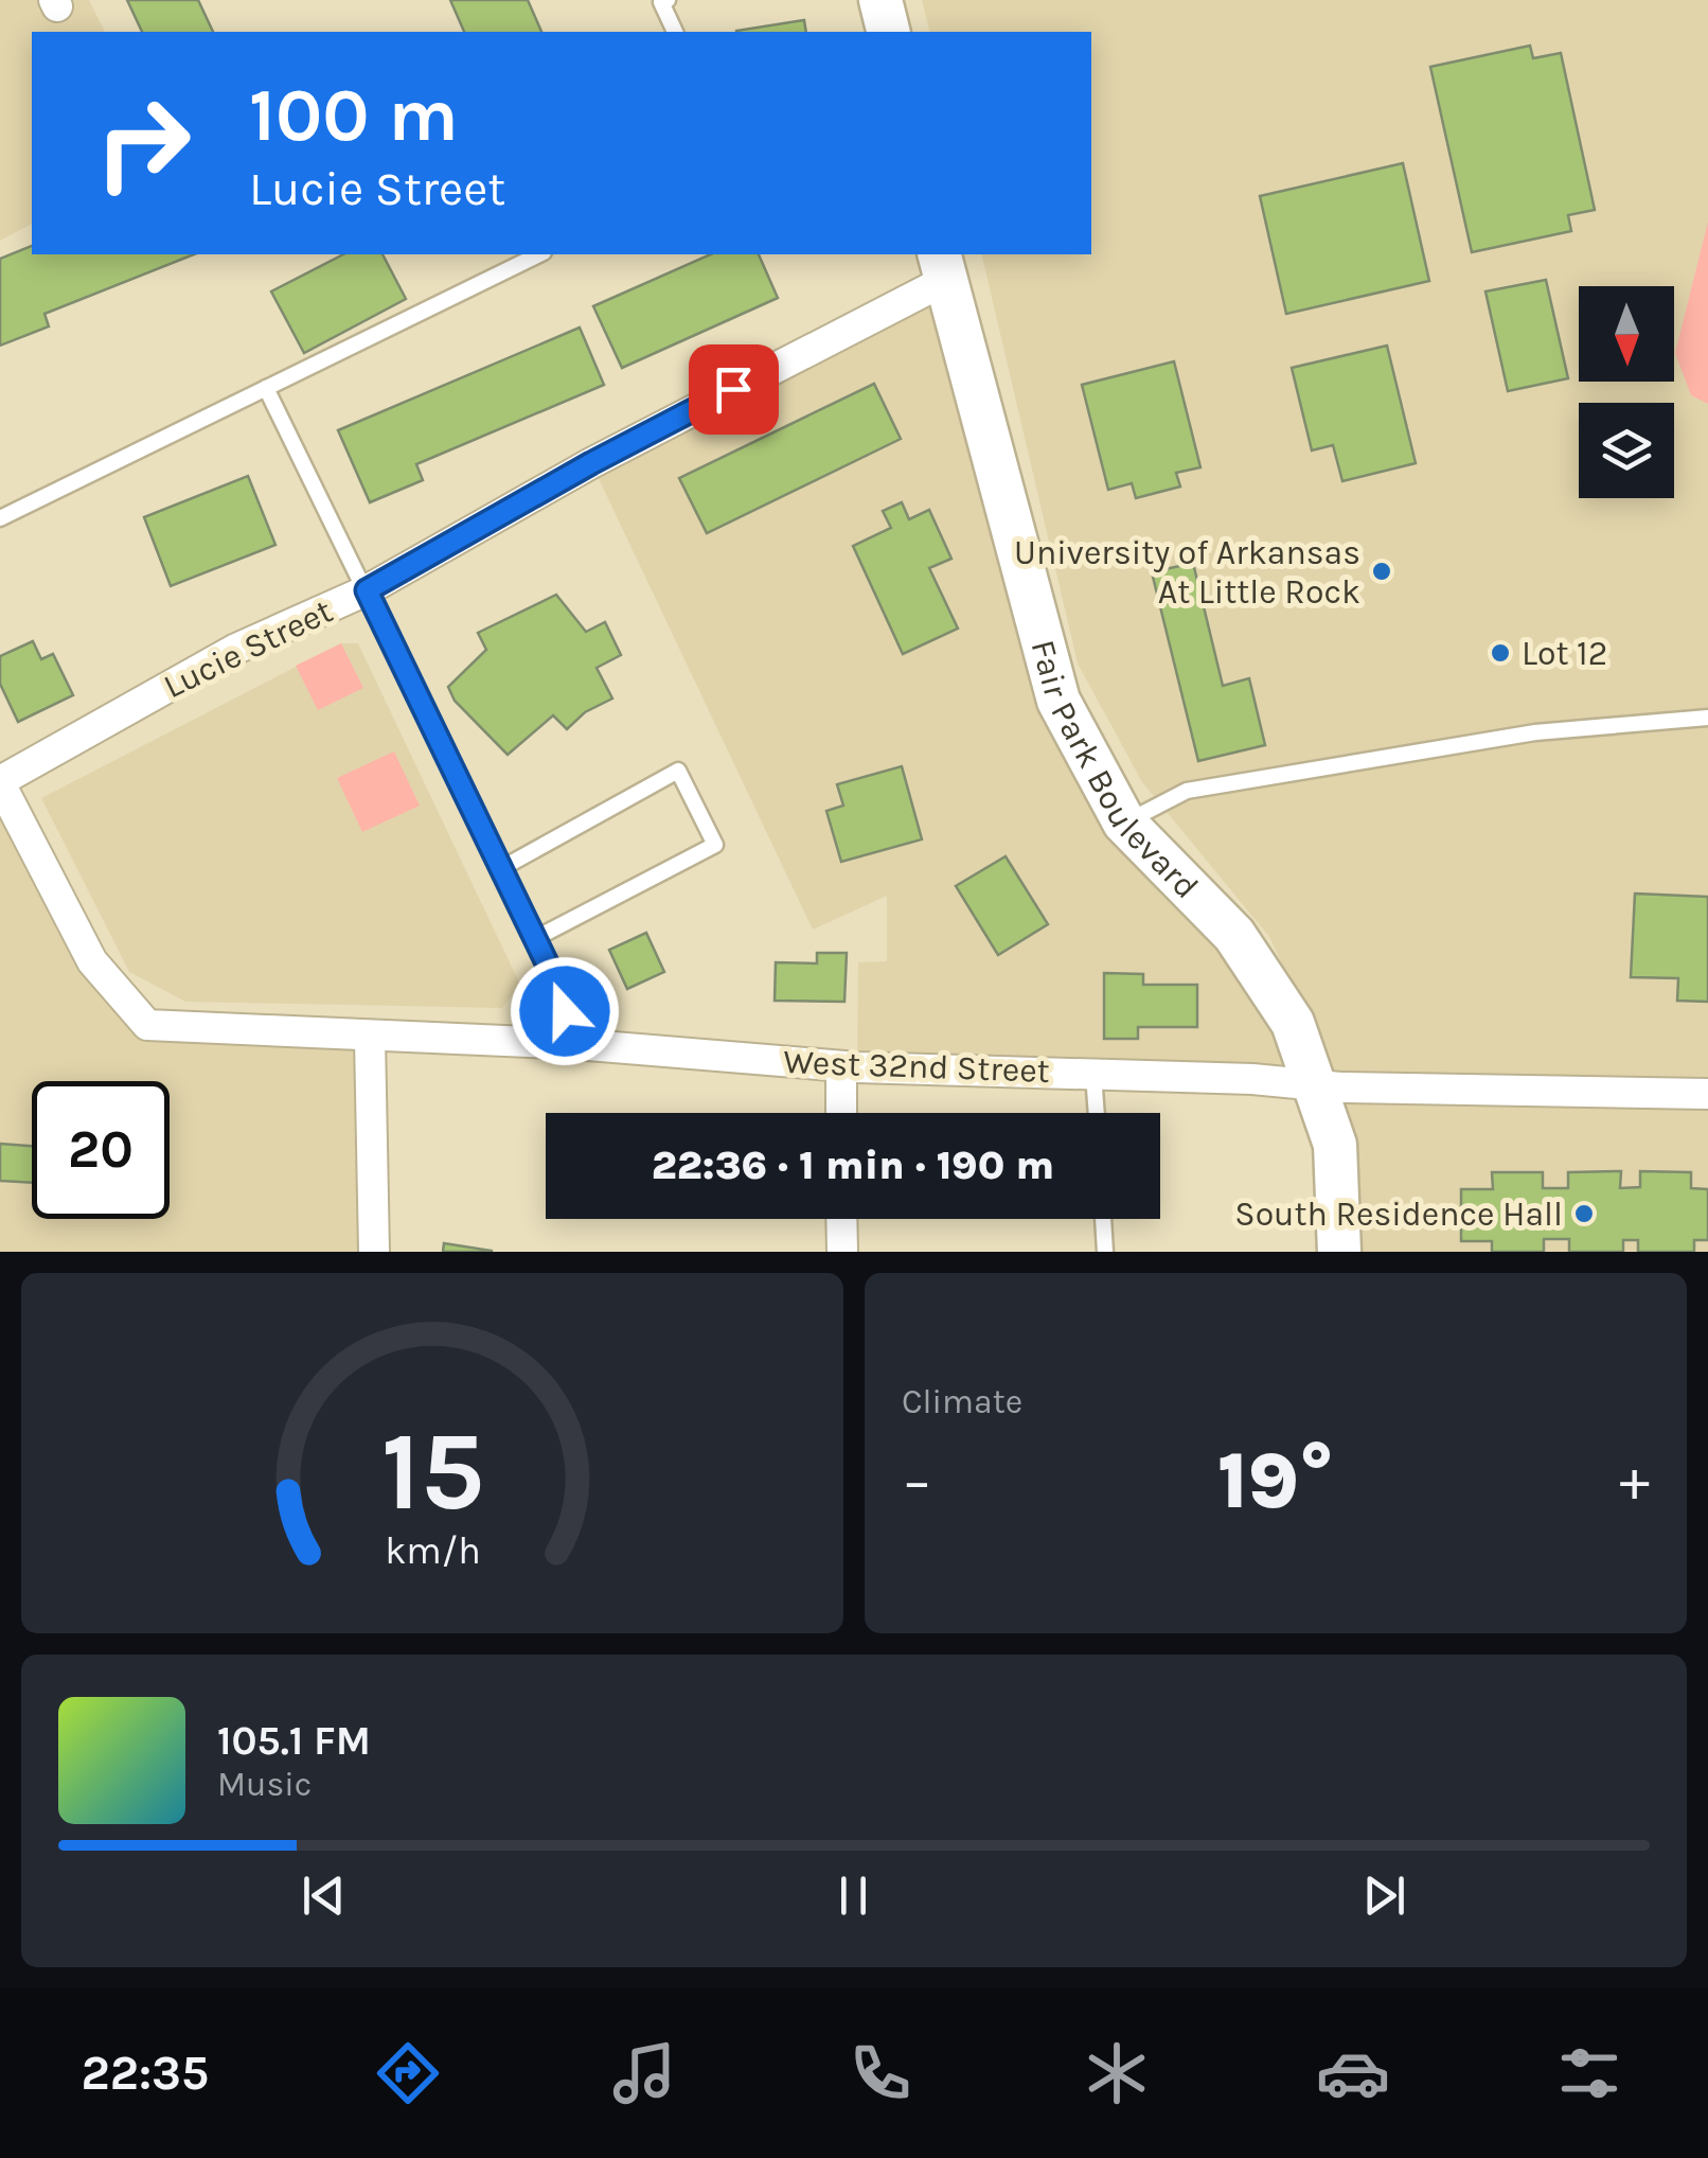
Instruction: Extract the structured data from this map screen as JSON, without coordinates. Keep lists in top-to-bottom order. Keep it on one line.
{"streets":{"street":["Lucie Street","Fair Park Boulevard","West 32nd Street"]},"crossings":[["Lucie Street","Fair Park Boulevard"],["Lucie Street","West 32nd Street"],["Fair Park Boulevard","West 32nd Street"]],"places":["University of Arkansas At Little Rock","Lot 12","South Residence Hall"],"north":"bottom","page":{"turn":["100 m","Lucie Street"],"limit":"20","trip":"22:36 · 1 min · 190 m","tile":"Climate","heat":["−","19°","+"],"song":["105.1 FM","Music"],"tabs":"22:35","gauge":["15","km/h"]}}
